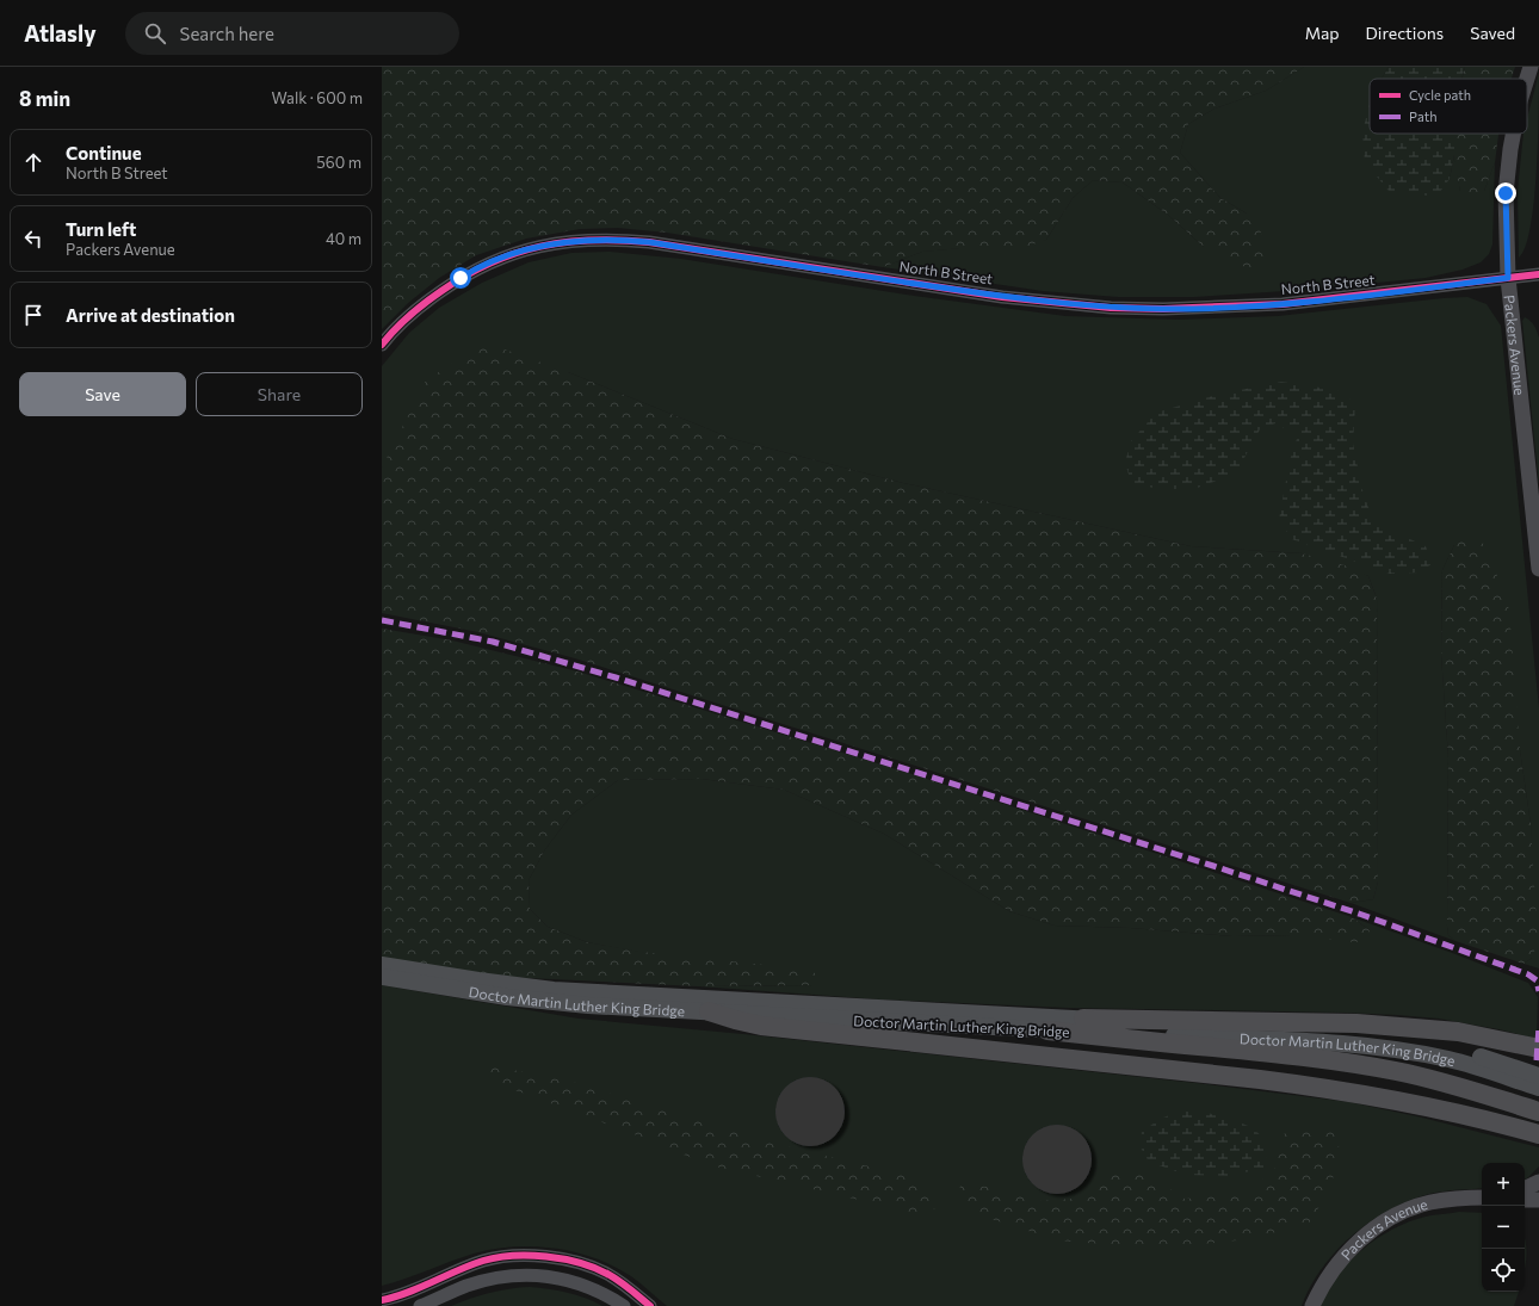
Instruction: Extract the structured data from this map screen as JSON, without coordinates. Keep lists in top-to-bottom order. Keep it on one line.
{"streets":{"main road":["Packers Avenue","Doctor Martin Luther King Bridge"],"street":["North B Street"]},"crossings":[["North B Street","Packers Avenue"]],"legend":["Cycle path","Path"],"page":{"header":"Atlasly","search":"Search here","nav":["Map","Directions","Saved"],"heading":["8 min","Walk · 600 m"],"list":[["Continue","North B Street","560 m"],["Turn left","Packers Avenue","40 m"],"Arrive at destination"],"buttons":["Save","Share"],"map_buttons":["+","−"]}}
